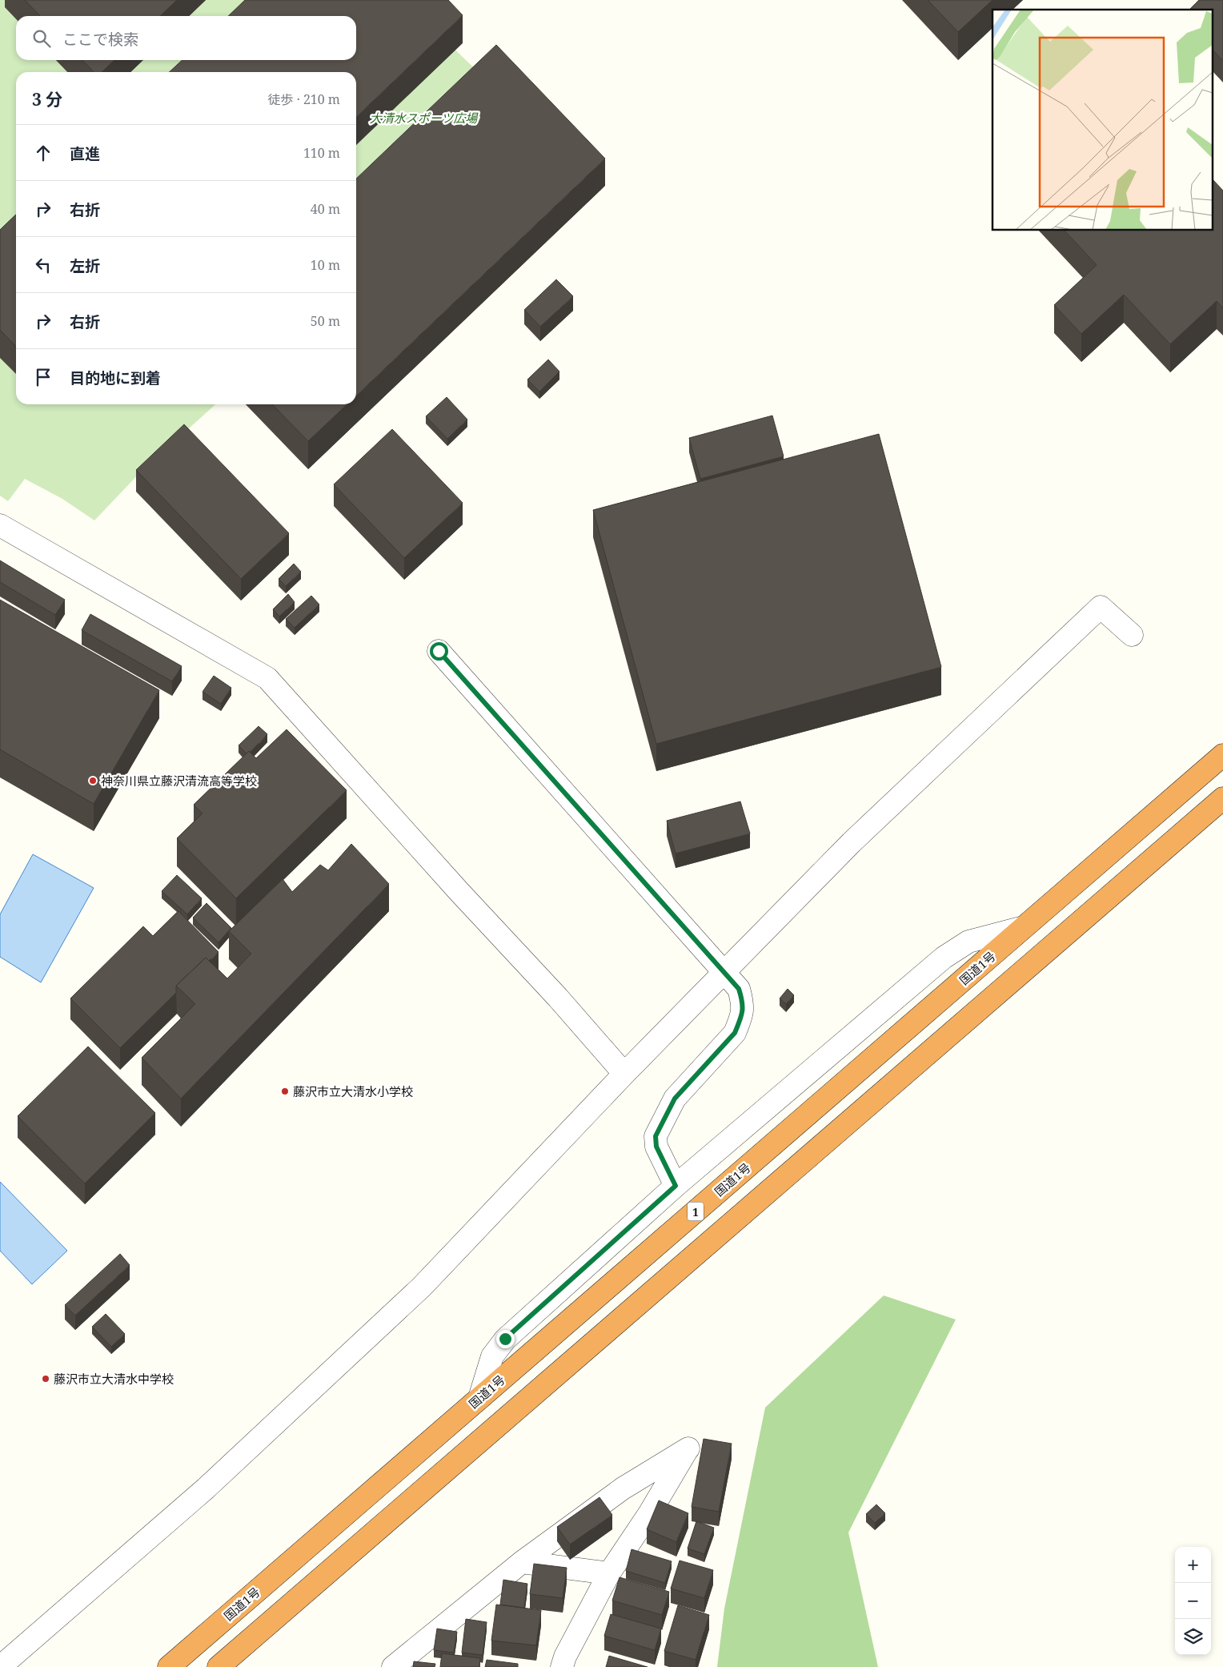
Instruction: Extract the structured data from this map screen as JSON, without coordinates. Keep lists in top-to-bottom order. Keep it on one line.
{"streets":{"highway":["国道1号","1"]},"parks":["大清水スポーツ広場"],"places":["神奈川県立藤沢清流高等学校","藤沢市立大清水小学校","藤沢市立大清水中学校"],"page":{"search":"ここで検索","heading":["3 分","徒歩 · 210 m"],"list":[["直進","110 m"],["右折","40 m"],["左折","10 m"],["右折","50 m"],"目的地に到着"],"map_buttons":["+","−"]}}
